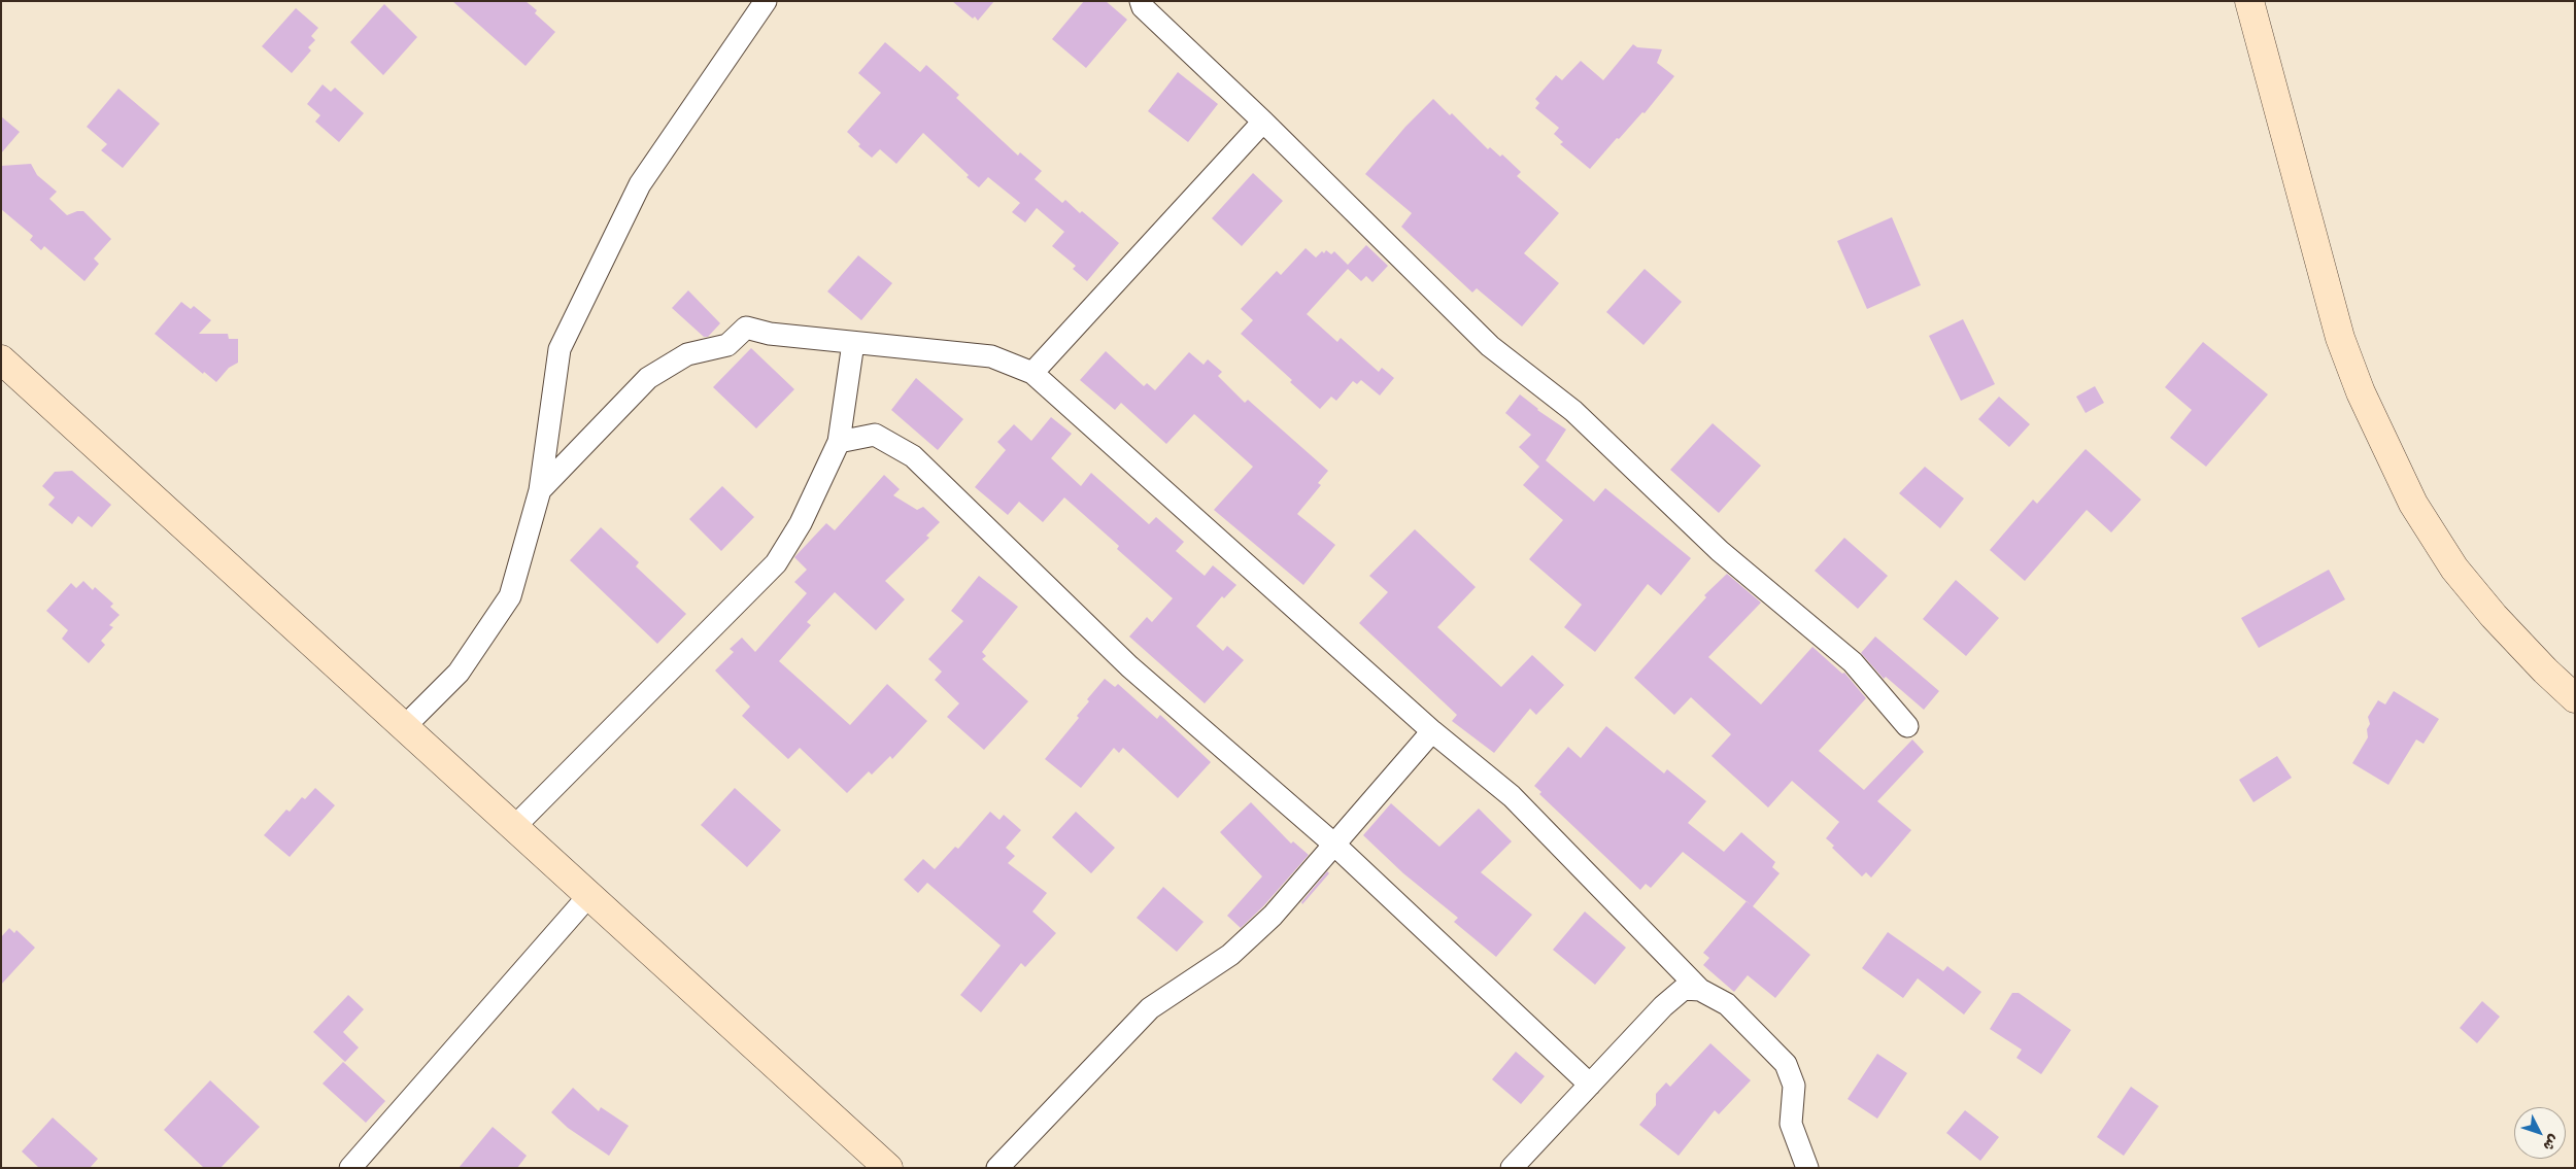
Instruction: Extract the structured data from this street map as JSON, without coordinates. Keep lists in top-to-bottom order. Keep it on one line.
{"north":"bottom right"}
